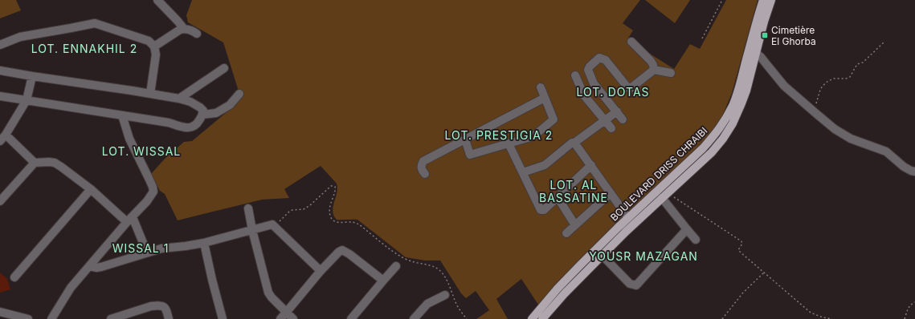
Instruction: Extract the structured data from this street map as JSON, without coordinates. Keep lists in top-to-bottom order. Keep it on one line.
{"streets":{"main road":["BOULEVARD DRISS CHRAIBI"]},"districts":["LOT. ENNAKHIL 2","LOT. DOTAS","LOT. PRESTIGIA 2","LOT. WISSAL","LOT. AL BASSATINE","WISSAL 1","YOUSR MAZAGAN"],"places":{"transit":["Cimetière El Ghorba"]}}
